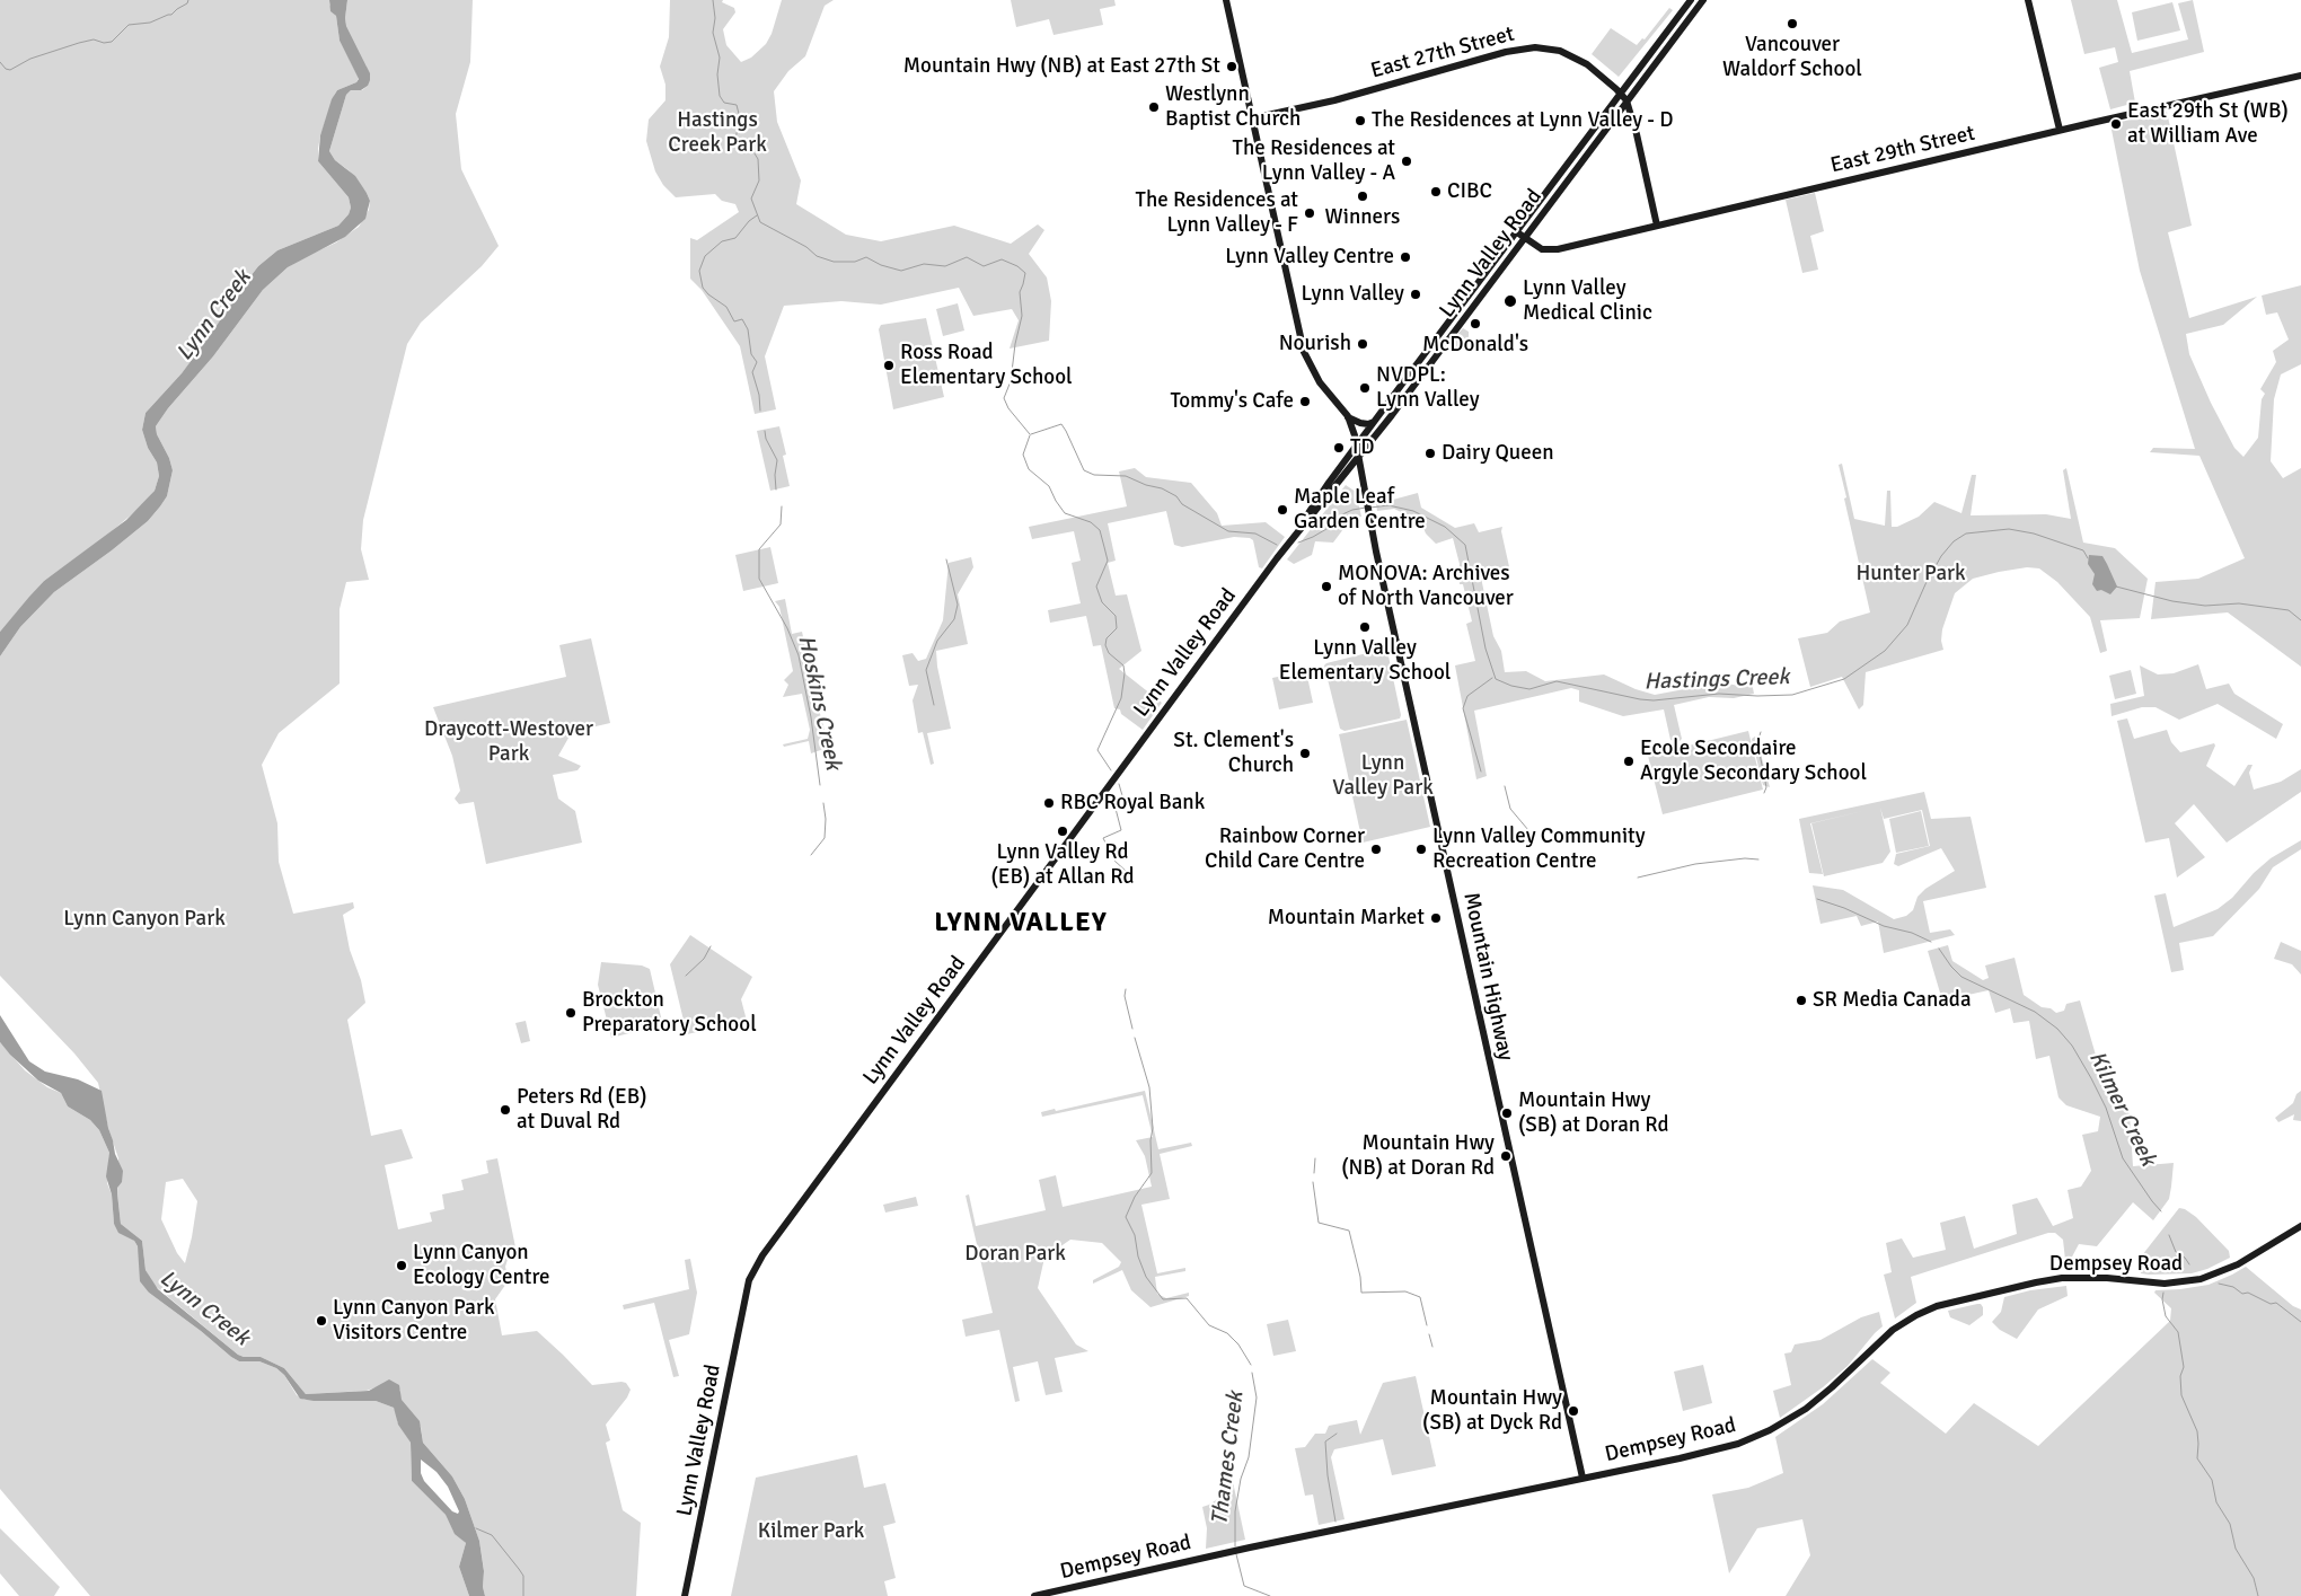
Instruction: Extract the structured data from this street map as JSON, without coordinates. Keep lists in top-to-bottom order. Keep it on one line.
{"streets":{"street":["East 27th Street","East 29th Street","Lynn Valley Road","Mountain Highway","Dempsey Road"]},"crossings":[["East 27th Street","East 29th Street"],["East 27th Street","Lynn Valley Road"],["East 27th Street","Mountain Highway"],["East 29th Street","Lynn Valley Road"],["Lynn Valley Road","Mountain Highway"],["Mountain Highway","Dempsey Road"]],"districts":["LYNN VALLEY"],"water":["Lynn Creek","Hastings Creek","Hoskins Creek","Kilmer Creek","Thames Creek"],"parks":["Hastings Creek Park","Hunter Park","Draycott-Westover Park","Lynn Valley Park","Lynn Canyon Park","Doran Park","Kilmer Park"],"places":["Vancouver Waldorf School","Mountain Hwy (NB) at East 27th St","Westlynn Baptist Church","The Residences at Lynn Valley - D","East 29th St (WB) at William Ave","The Residences at Lynn Valley - A","CIBC","Winners","The Residences at Lynn Valley - F","Lynn Valley Centre","Lynn Valley","Lynn Valley Medical Clinic","McDonald's","Nourish","Ross Road Elementary School","NVDPL: Lynn Valley","Tommy's Cafe","TD","Dairy Queen","Maple Leaf Garden Centre","MONOVA: Archives of North Vancouver","Lynn Valley Elementary School","St. Clement's Church","Ecole Secondaire Argyle Secondary School","RBC Royal Bank","Lynn Valley Rd (EB) at Allan Rd","Rainbow Corner Child Care Centre","Lynn Valley Community Recreation Centre","Mountain Market","SR Media Canada","Brockton Preparatory School","Peters Rd (EB) at Duval Rd","Mountain Hwy (SB) at Doran Rd","Mountain Hwy (NB) at Doran Rd","Lynn Canyon Ecology Centre","Lynn Canyon Park Visitors Centre","Mountain Hwy (SB) at Dyck Rd"]}
